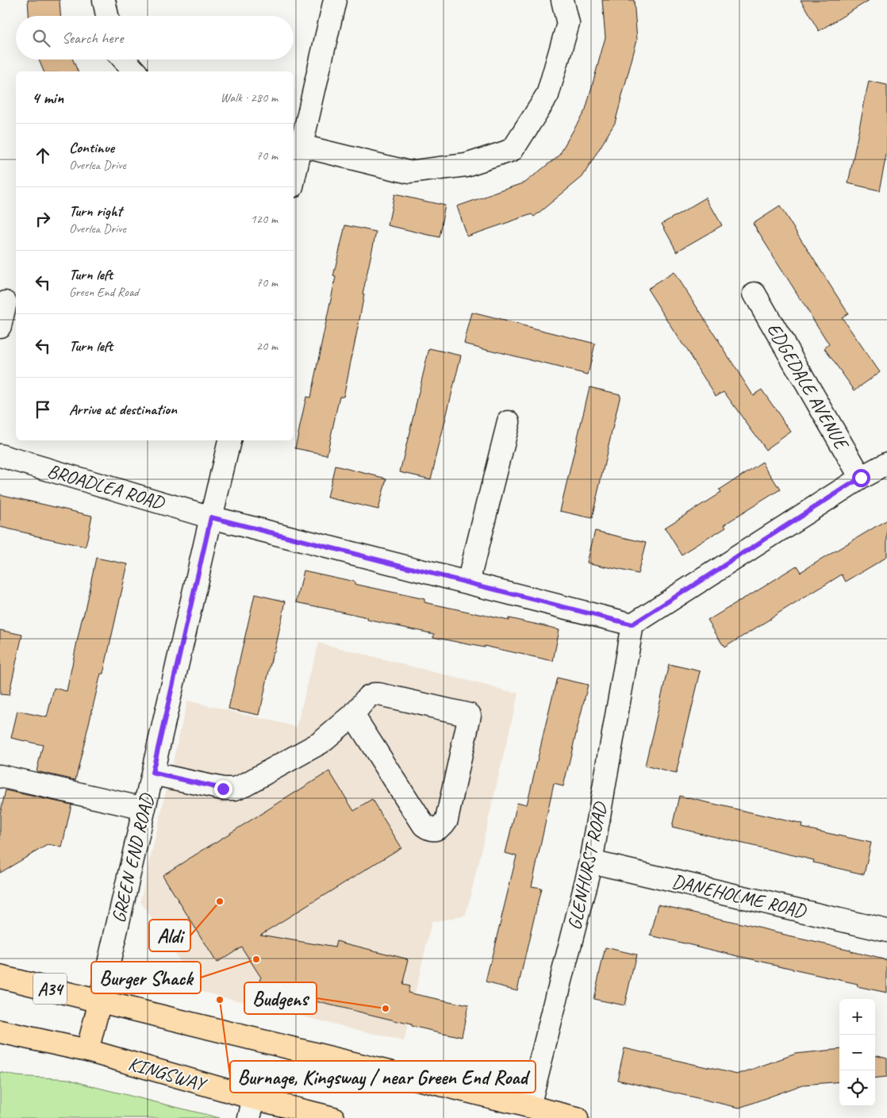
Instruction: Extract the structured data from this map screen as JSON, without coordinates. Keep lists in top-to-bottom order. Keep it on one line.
{"streets":{"highway":["A34","KINGSWAY"],"street":["EDGEDALE AVENUE","BROADLEA ROAD","GREEN END ROAD","GLENHURST ROAD","DANEHOLME ROAD"]},"crossings":[["BROADLEA ROAD","GREEN END ROAD"],["BROADLEA ROAD","GLENHURST ROAD"],["GREEN END ROAD","A34"],["GLENHURST ROAD","DANEHOLME ROAD"],["GLENHURST ROAD","A34"]],"places":["Aldi","Burger Shack","Burnage, Kingsway / near Green End Road","Budgens"],"page":{"search":"Search here","heading":["4 min","Walk · 280 m"],"list":[["Continue","Overlea Drive","70 m"],["Turn right","Overlea Drive","120 m"],["Turn left","Green End Road","70 m"],["Turn left","20 m"],"Arrive at destination"],"map_buttons":["+","−"]}}
